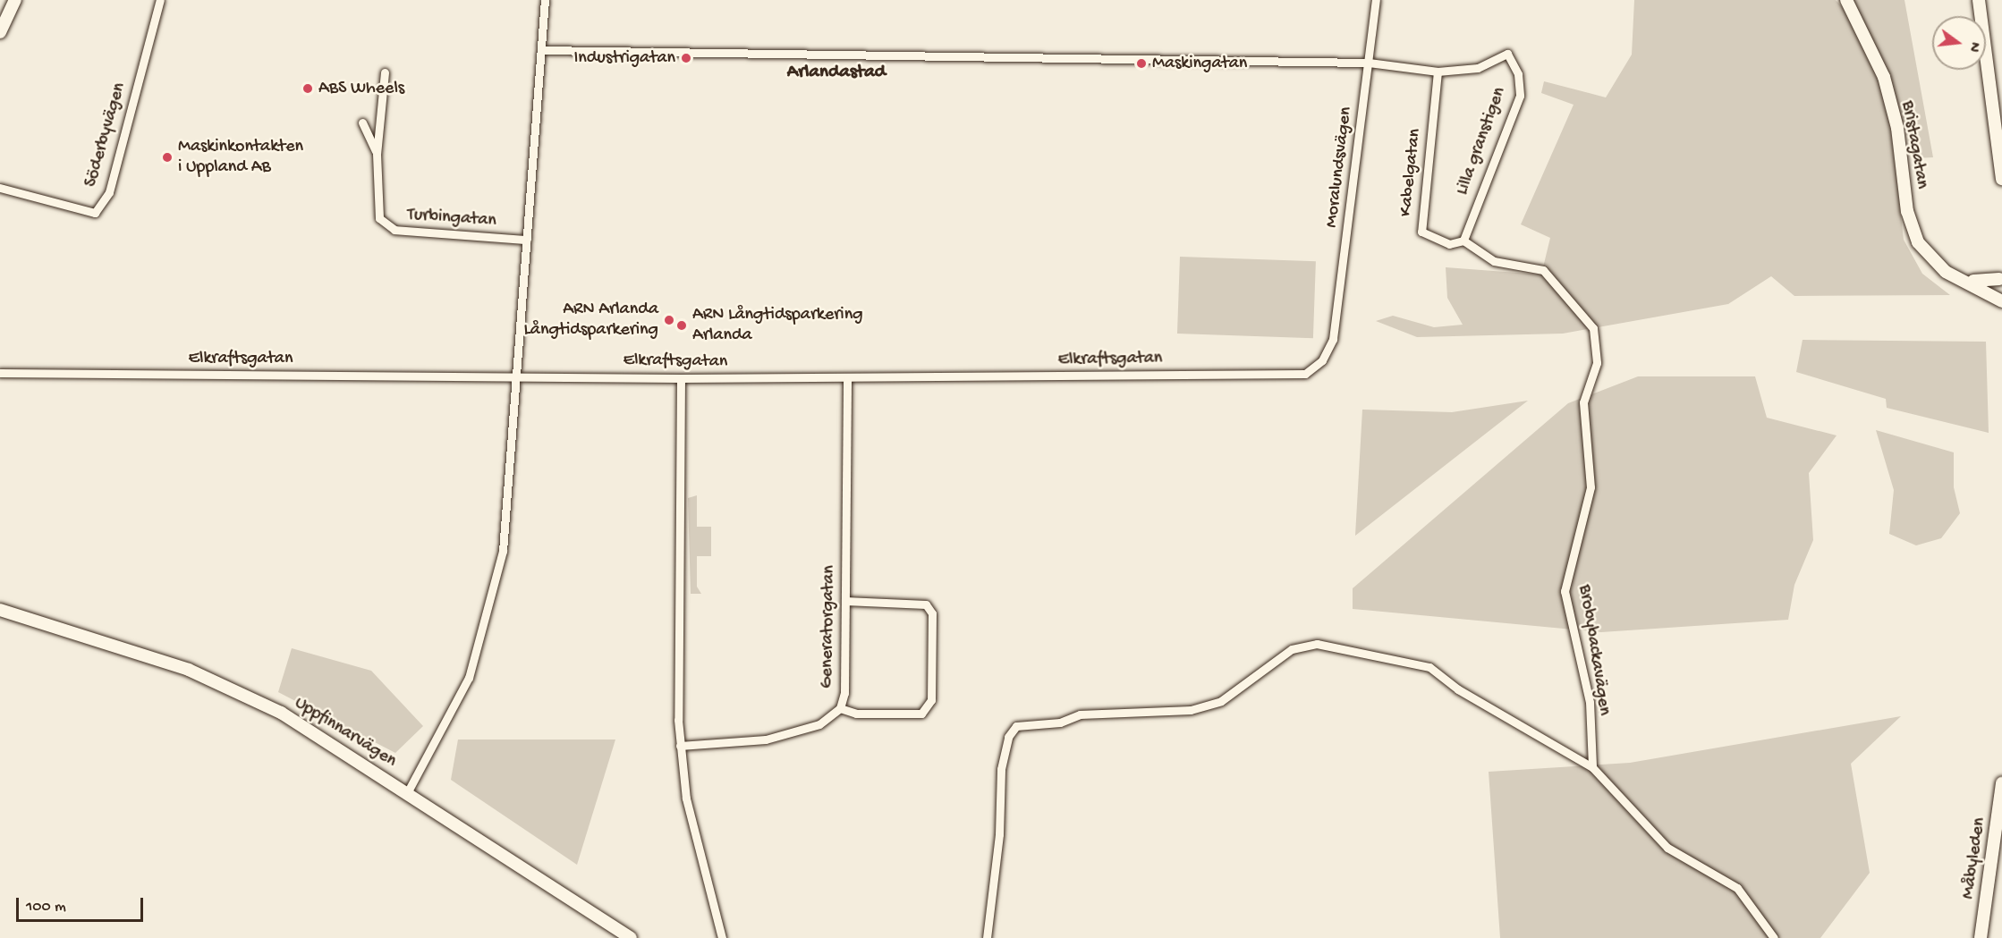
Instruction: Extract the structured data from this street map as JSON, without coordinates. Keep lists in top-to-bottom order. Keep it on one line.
{"streets":{"street":["Söderbyvägen","Lilla granstigen","Bristagatan","Moralundsvägen","Kabelgatan","Turbingatan","Elkraftsgatan","Generatorgatan","Brobybackavägen","Uppfinnarvägen","Måbyleden"]},"crossings":[["Lilla granstigen","Kabelgatan"],["Lilla granstigen","Brobybackavägen"],["Moralundsvägen","Elkraftsgatan"],["Kabelgatan","Brobybackavägen"],["Elkraftsgatan","Generatorgatan"]],"districts":["Arlandastad"],"places":["Industrigatan","Maskingatan","ABS Wheels","Maskinkontakten i Uppland AB","ARN Arlanda Långtidsparkering","ARN Långtidsparkering Arlanda"],"scale_bar":"100 m","north":"right"}
